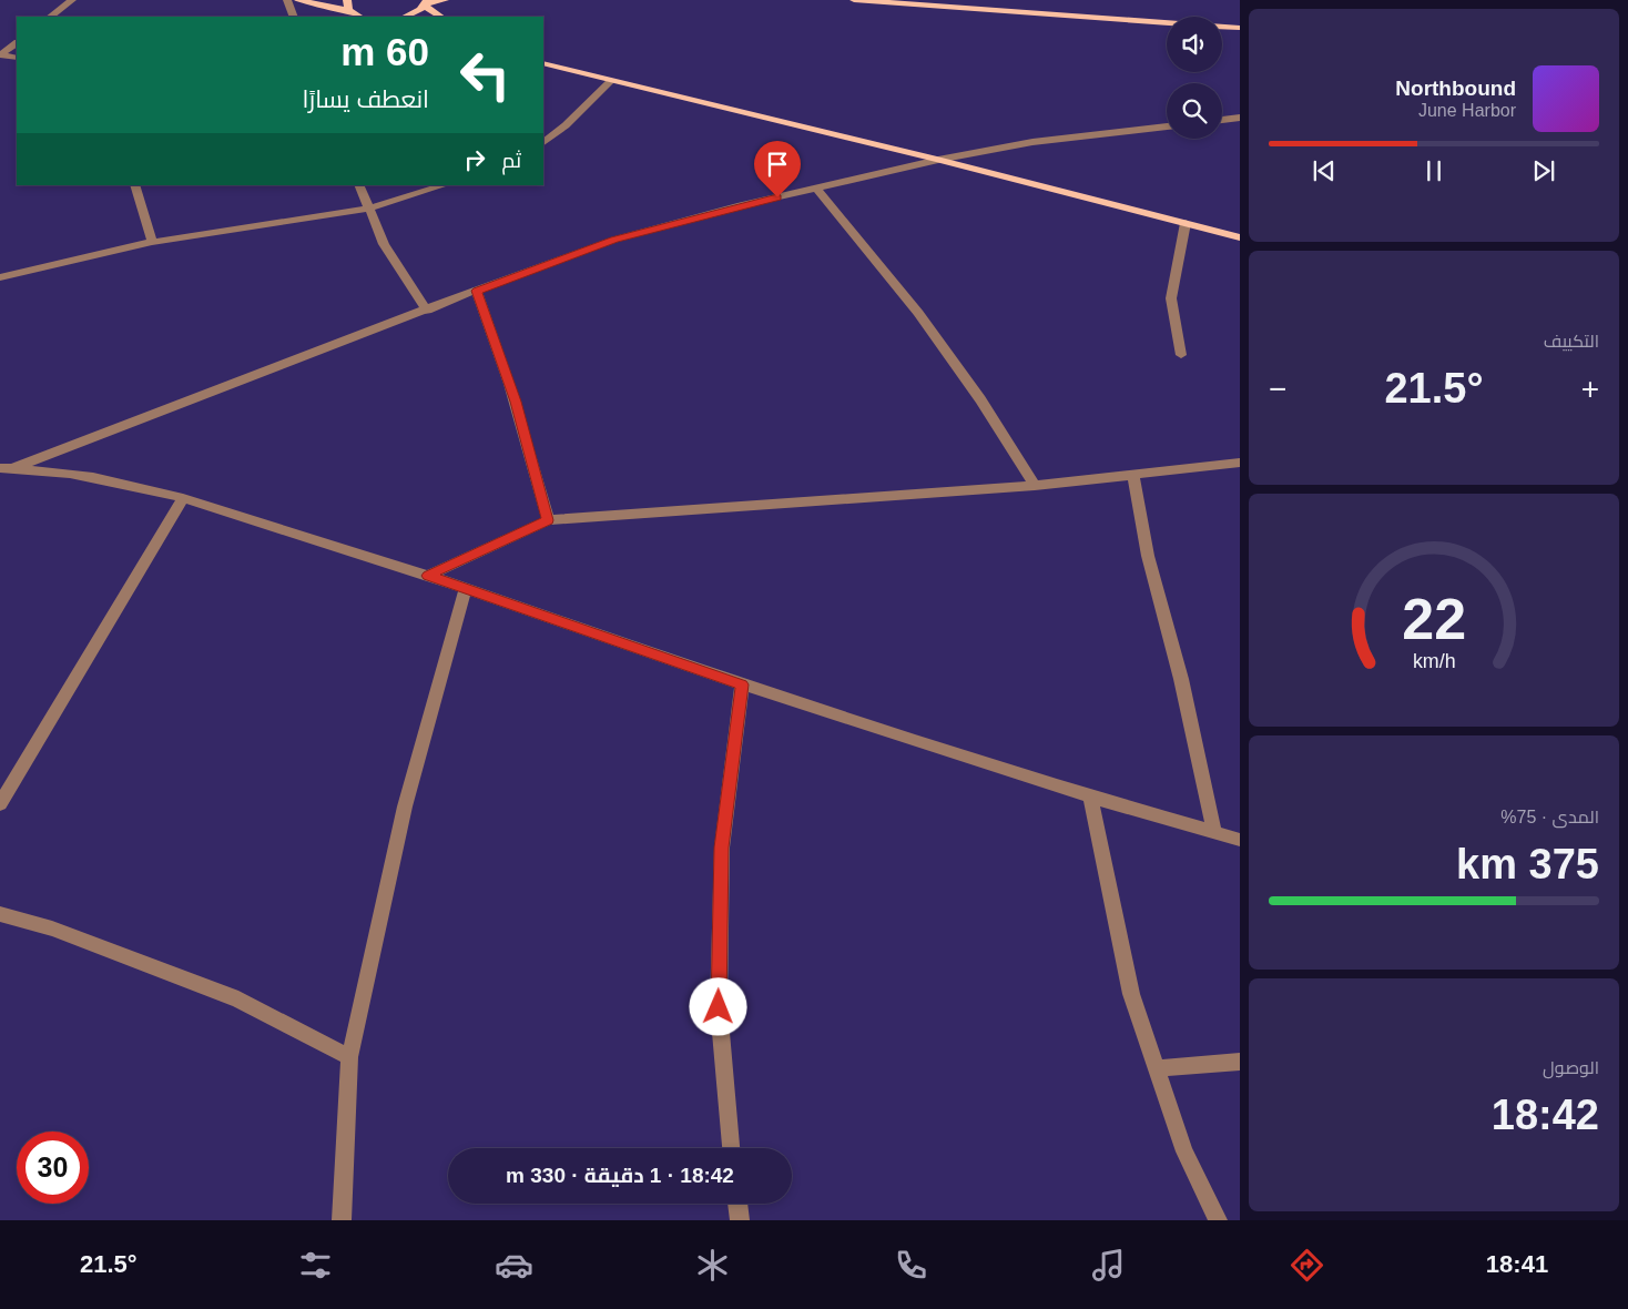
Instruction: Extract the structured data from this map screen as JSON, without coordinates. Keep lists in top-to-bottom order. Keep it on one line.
{"page":{"turn":["60 m","انعطف يسارًا"],"song":["Northbound","June Harbor"],"then":"ثم","tile":["التكييف",["المدى · 75%","375 km"],["الوصول","18:42"]],"heat":["−","21.5°","+"],"limit":"30","trip":"18:42 · 1 دقيقة · 330 m","tabs":["18:41","21.5°"],"gauge":["22","km/h"]}}
